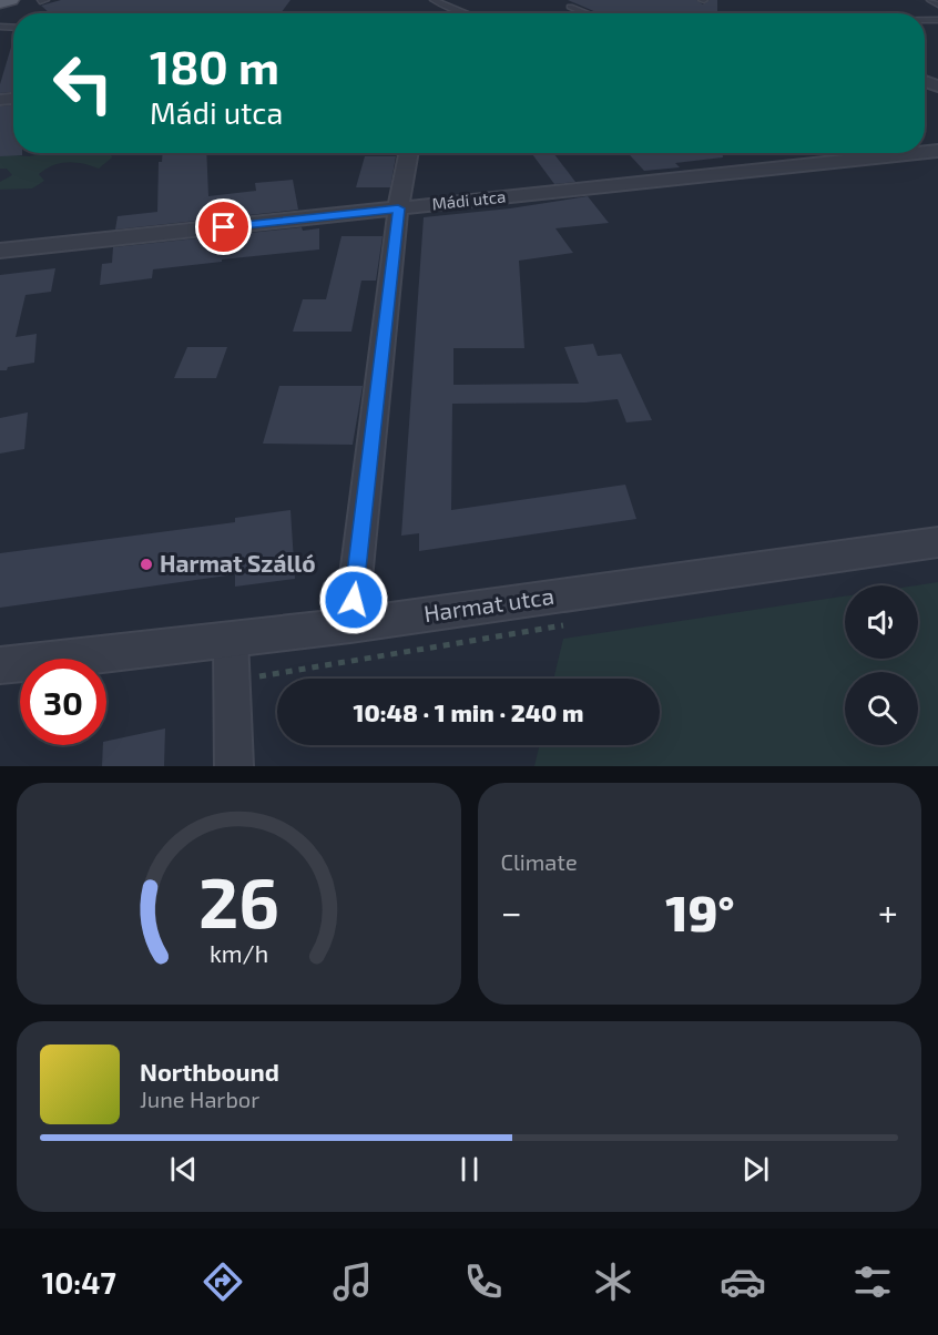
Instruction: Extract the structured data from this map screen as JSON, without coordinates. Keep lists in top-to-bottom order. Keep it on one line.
{"streets":{"street":["Mádi utca","Harmat utca"]},"places":["Harmat Szálló"],"page":{"turn":["180 m","Mádi utca"],"limit":"30","trip":"10:48 · 1 min · 240 m","tile":"Climate","heat":["−","19°","+"],"song":["Northbound","June Harbor"],"tabs":"10:47","gauge":["26","km/h"]}}
